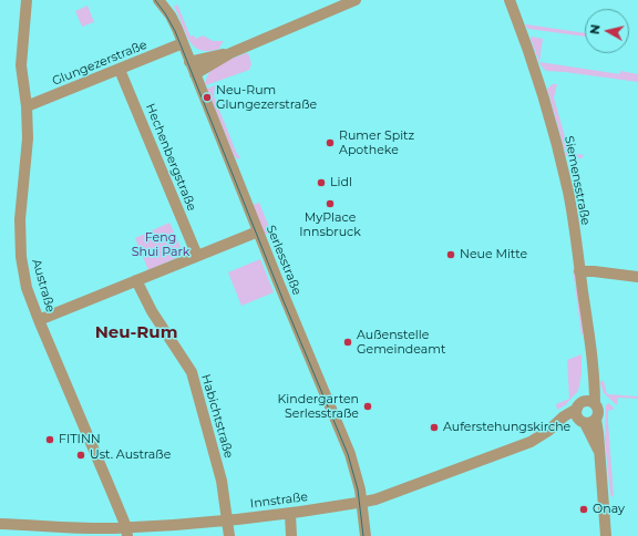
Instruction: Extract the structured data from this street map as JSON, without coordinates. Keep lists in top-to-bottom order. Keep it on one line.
{"streets":{"street":["Glungezerstraße","Hechenbergstraße","Siemensstraße","Serlesstraße","Austraße","Habichtstraße","Innstraße"]},"crossings":[["Glungezerstraße","Hechenbergstraße"],["Glungezerstraße","Serlesstraße"],["Glungezerstraße","Austraße"],["Siemensstraße","Innstraße"],["Serlesstraße","Innstraße"],["Austraße","Innstraße"],["Habichtstraße","Innstraße"]],"districts":["Neu-Rum"],"parks":["Feng Shui Park"],"places":["Neu-Rum Glungezerstraße","Rumer Spitz Apotheke","Lidl","MyPlace Innsbruck","Neue Mitte","Außenstelle Gemeindeamt","Kindergarten Serlesstraße","Auferstehungskirche","FITINN","Ust. Austraße","Onay"],"north":"left"}
